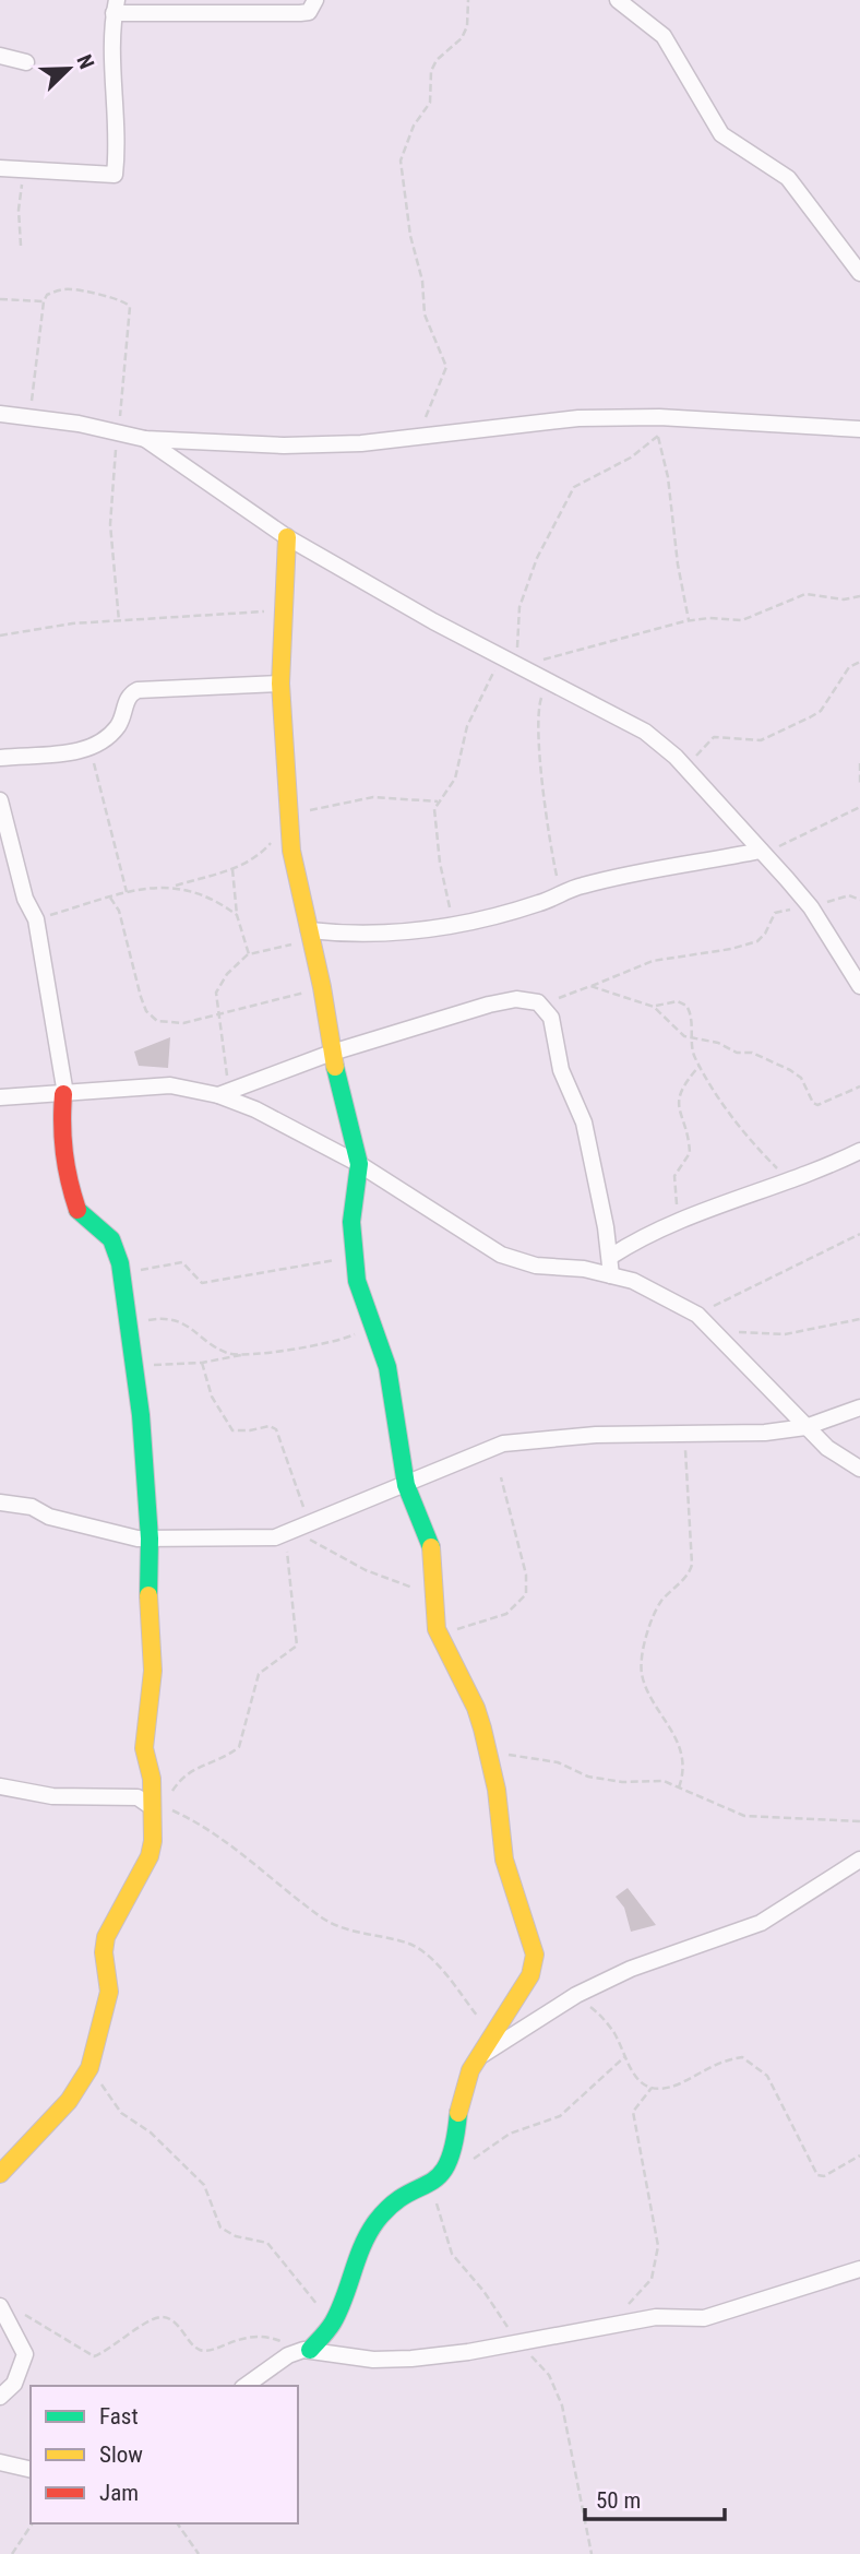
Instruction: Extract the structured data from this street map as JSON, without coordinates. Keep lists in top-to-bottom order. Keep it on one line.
{"legend":["Fast","Slow","Jam"],"scale_bar":"50 m","north":"top right"}
